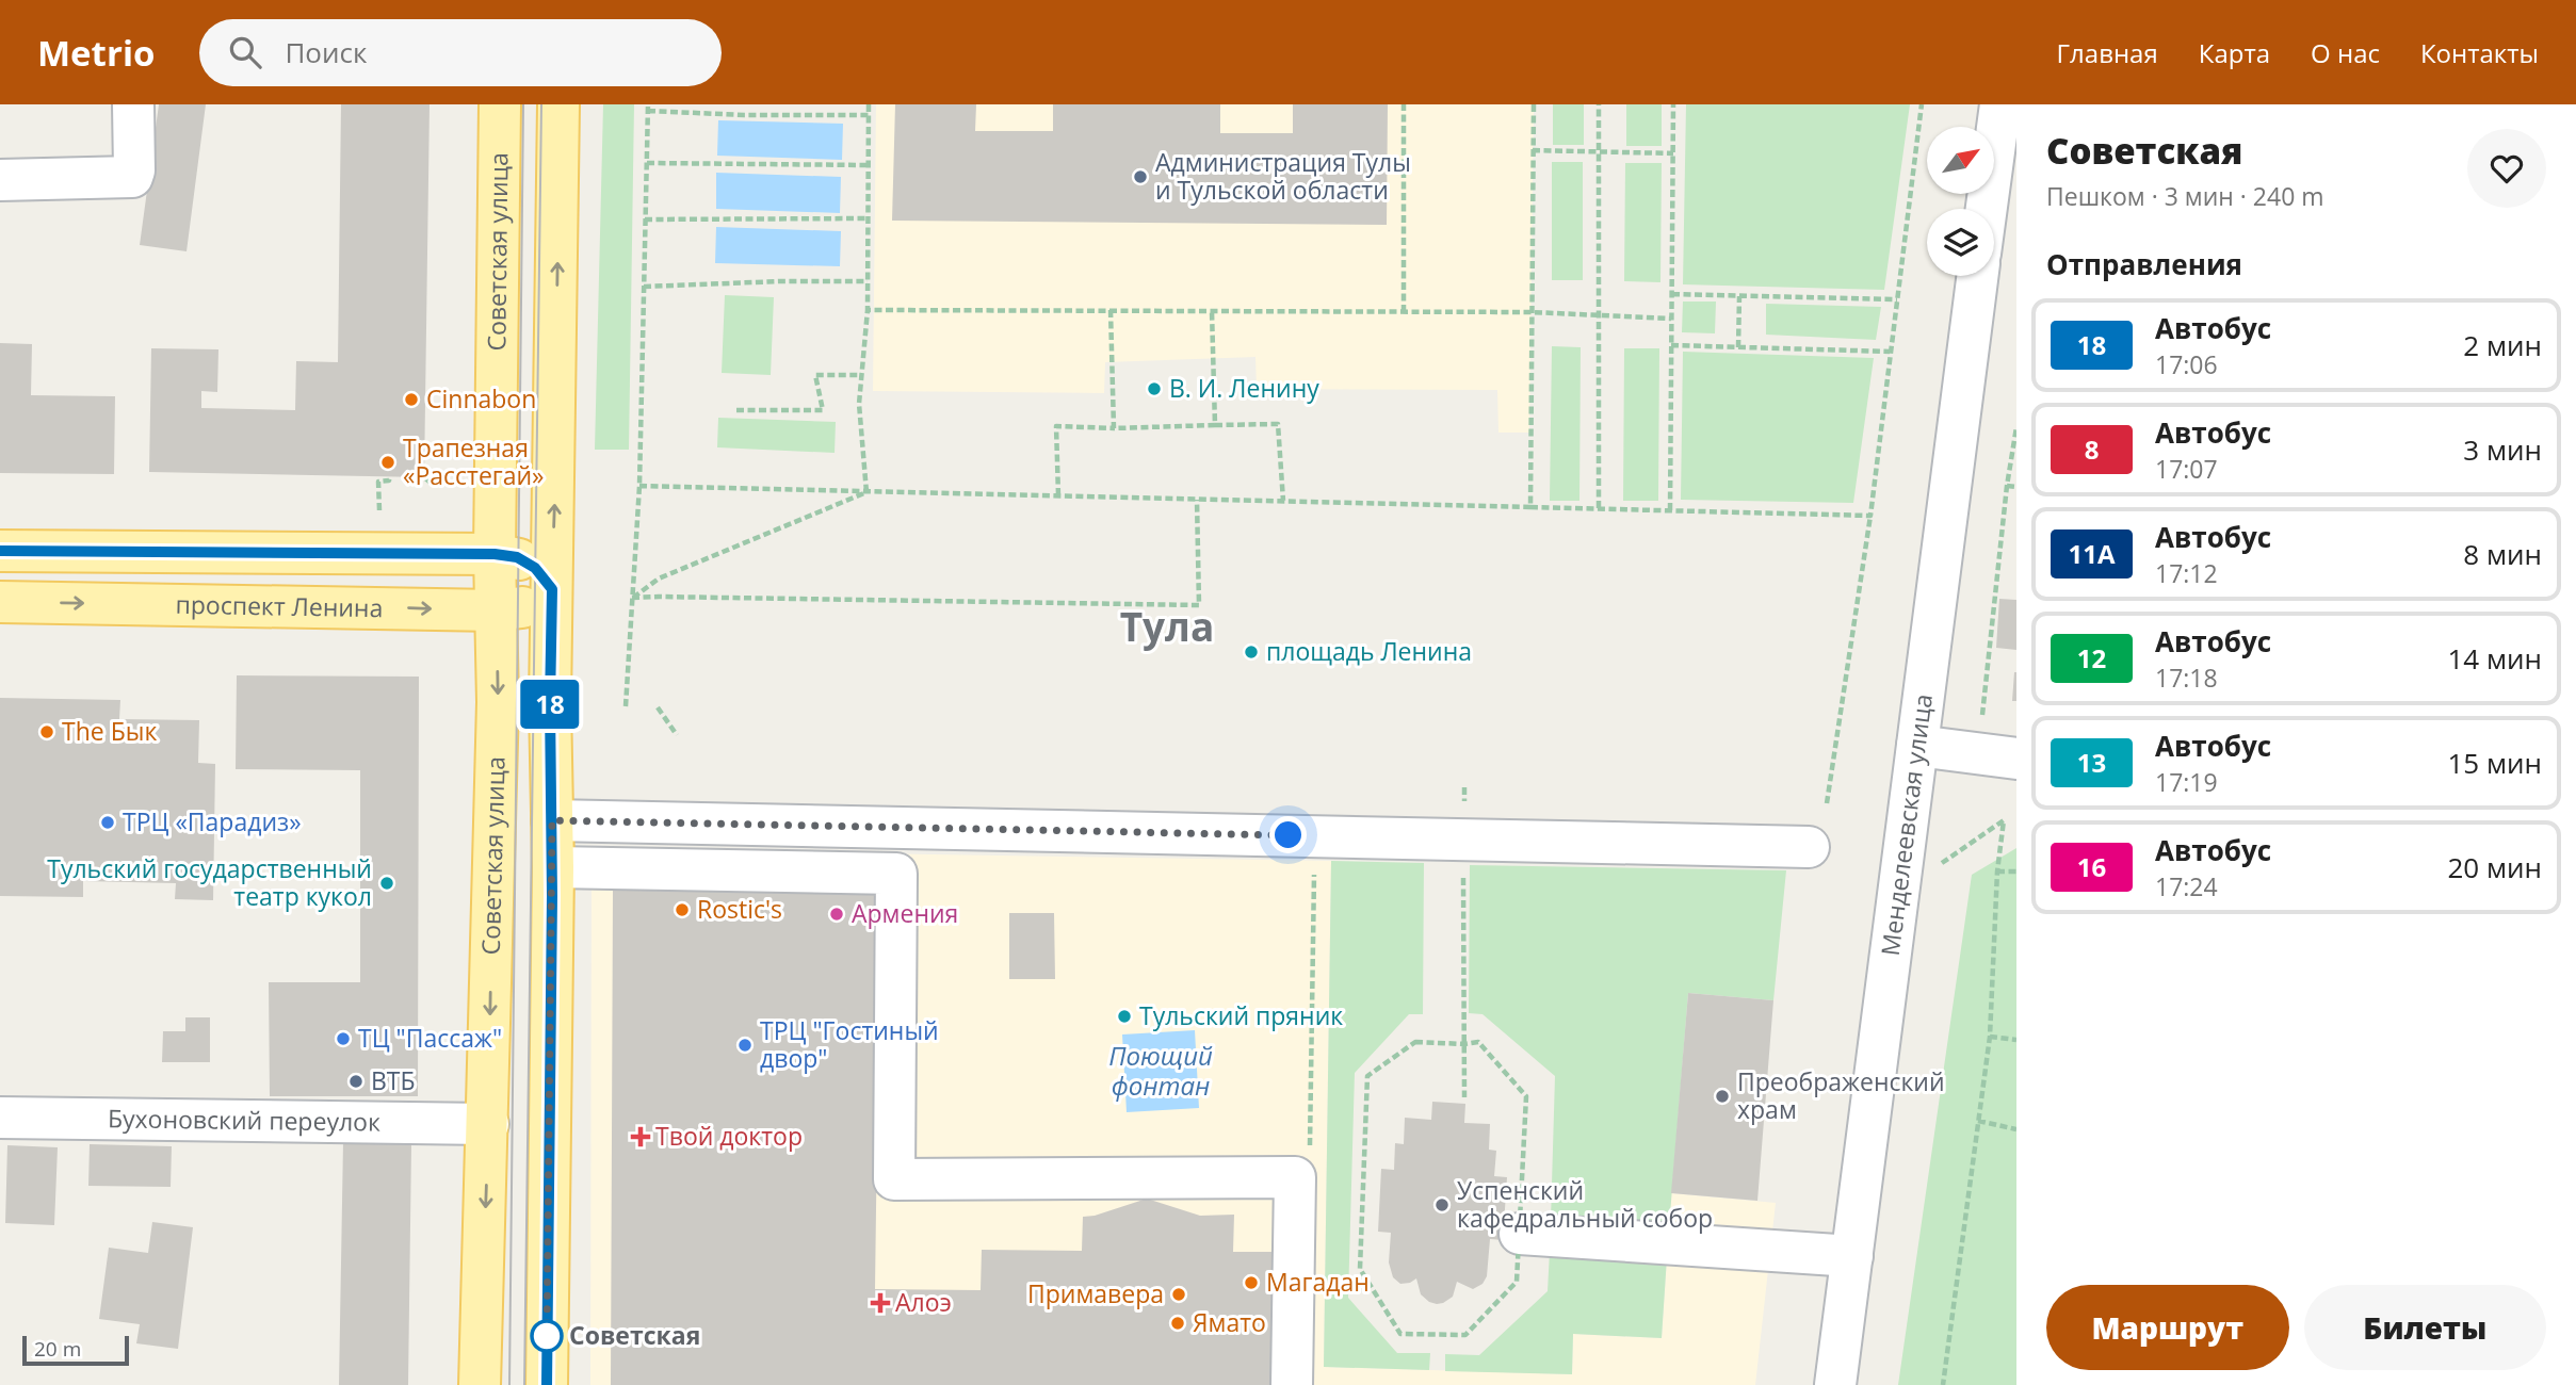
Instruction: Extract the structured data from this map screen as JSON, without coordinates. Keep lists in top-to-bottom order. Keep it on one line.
{"streets":{"main road":["Советская улица","проспект Ленина"],"street":["Менделеевская улица","Бухоновский переулок"]},"crossings":[["Советская улица","проспект Ленина"],["Советская улица","Бухоновский переулок"]],"districts":["Тула"],"water":["Поющий фонтан"],"places":{"other":["Администрация Тулы и Тульской области","В. И. Ленину","Cinnabon","Трапезная «Расстегай»","площадь Ленина","The Бык","ТРЦ «Парадиз»","Тульский государственный театр кукол","Rostic's","Армения","Тульский пряник","ТЦ \"Пассаж\"","ТРЦ \"Гостиный двор\"","ВТБ","Преображенский храм","Успенский кафедральный собор","Магадан","Примавера","Ямато","Советская"],"health":["Твой доктор","Алоэ"]},"lines":["bus line 18"],"scale_bar":"20 m","north":"top right","page":{"header":"Metrio","search":"Поиск","nav":["Главная","Карта","О нас","Контакты"],"on_map":"18","heading":[["Советская","Пешком · 3 мин · 240 m"],"Отправления"],"list":[{"mark":"18","name":"Автобус","note":"17:06","value":"2 мин"},{"mark":"8","name":"Автобус","note":"17:07","value":"3 мин"},{"mark":"11А","name":"Автобус","note":"17:12","value":"8 мин"},{"mark":"12","name":"Автобус","note":"17:18","value":"14 мин"},{"mark":"13","name":"Автобус","note":"17:19","value":"15 мин"},{"mark":"16","name":"Автобус","note":"17:24","value":"20 мин"}],"buttons":["Маршрут","Билеты"],"scale":"20 m"}}
